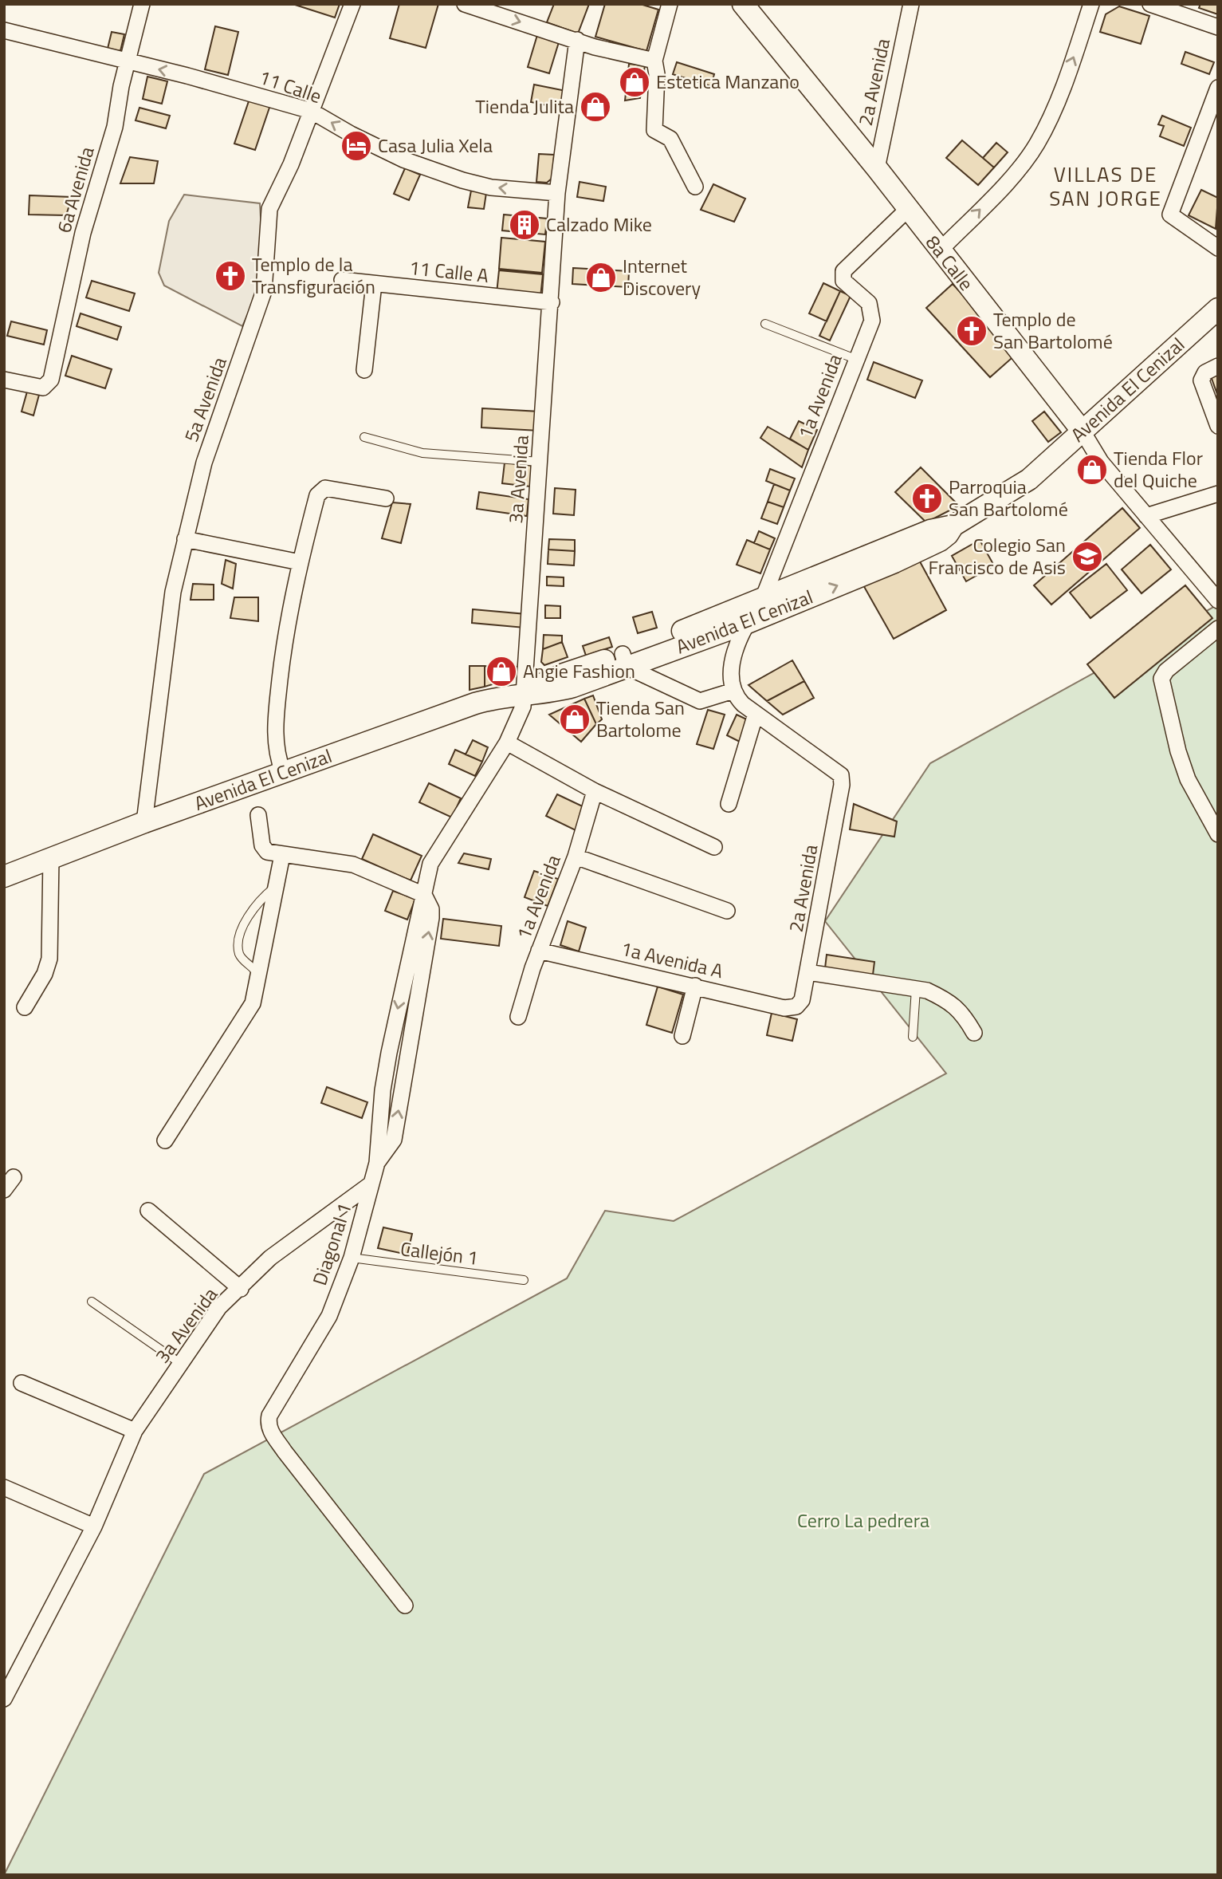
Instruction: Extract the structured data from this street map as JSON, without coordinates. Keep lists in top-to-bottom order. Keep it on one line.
{"streets":{"street":["2a Avenida","11 Calle","6a Avenida","8a Calle","11 Calle A","Avenida El Cenizal","1a Avenida","5a Avenida","3a Avenida","1a Avenida A","Diagonal 1"],"lane":["Callejón 1"]},"crossings":[["2a Avenida","8a Calle"],["2a Avenida","1a Avenida A"],["11 Calle","6a Avenida"],["11 Calle","5a Avenida"],["11 Calle","3a Avenida"],["8a Calle","Avenida El Cenizal"],["8a Calle","1a Avenida"],["11 Calle A","3a Avenida"],["Avenida El Cenizal","1a Avenida"],["Avenida El Cenizal","5a Avenida"],["Avenida El Cenizal","3a Avenida"],["1a Avenida","1a Avenida A"],["3a Avenida","Diagonal 1"],["Diagonal 1","Callejón 1"]],"one_way":["11 Calle"],"districts":["VILLAS DE SAN JORGE"],"parks":["Cerro La pedrera"],"places":{"shop":["Estetica Manzano","Tienda Julita","Internet Discovery","Tienda Flor del Quiche","Angie Fashion","Tienda San Bartolome"],"hotel":["Casa Julia Xela"],"building":["Calzado Mike"],"church":["Templo de la Transfiguración","Templo de San Bartolomé","Parroquia San Bartolomé"],"school or university":["Colegio San Francisco de Asis"]}}
